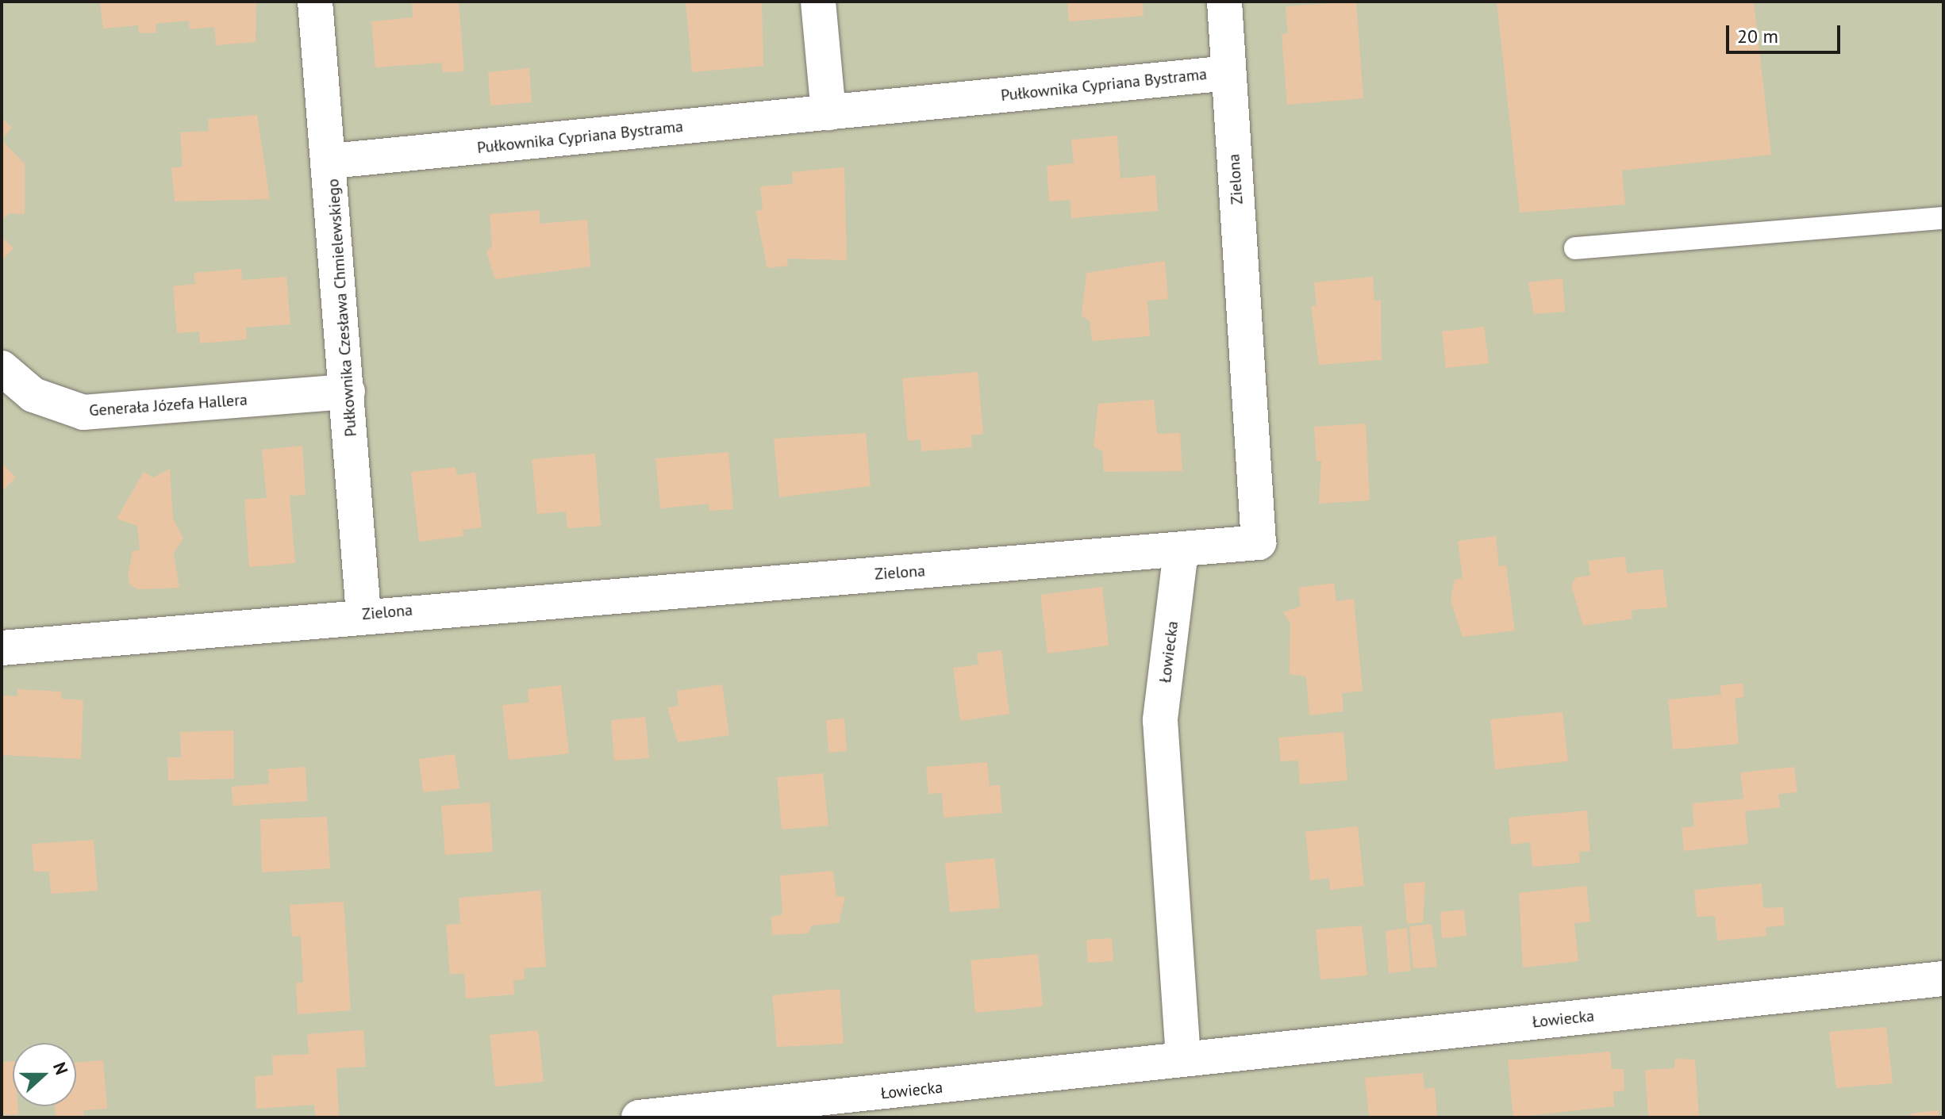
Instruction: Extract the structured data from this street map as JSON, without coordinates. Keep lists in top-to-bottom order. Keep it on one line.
{"streets":{"street":["Pułkownika Cypriana Bystrama","Zielona","Pułkownika Czesława Chmielewskiego","Generała Józefa Hallera","Łowiecka"]},"crossings":[["Pułkownika Cypriana Bystrama","Zielona"],["Pułkownika Cypriana Bystrama","Pułkownika Czesława Chmielewskiego"],["Zielona","Pułkownika Czesława Chmielewskiego"],["Zielona","Łowiecka"],["Pułkownika Czesława Chmielewskiego","Generała Józefa Hallera"]],"scale_bar":"20 m","north":"right"}
